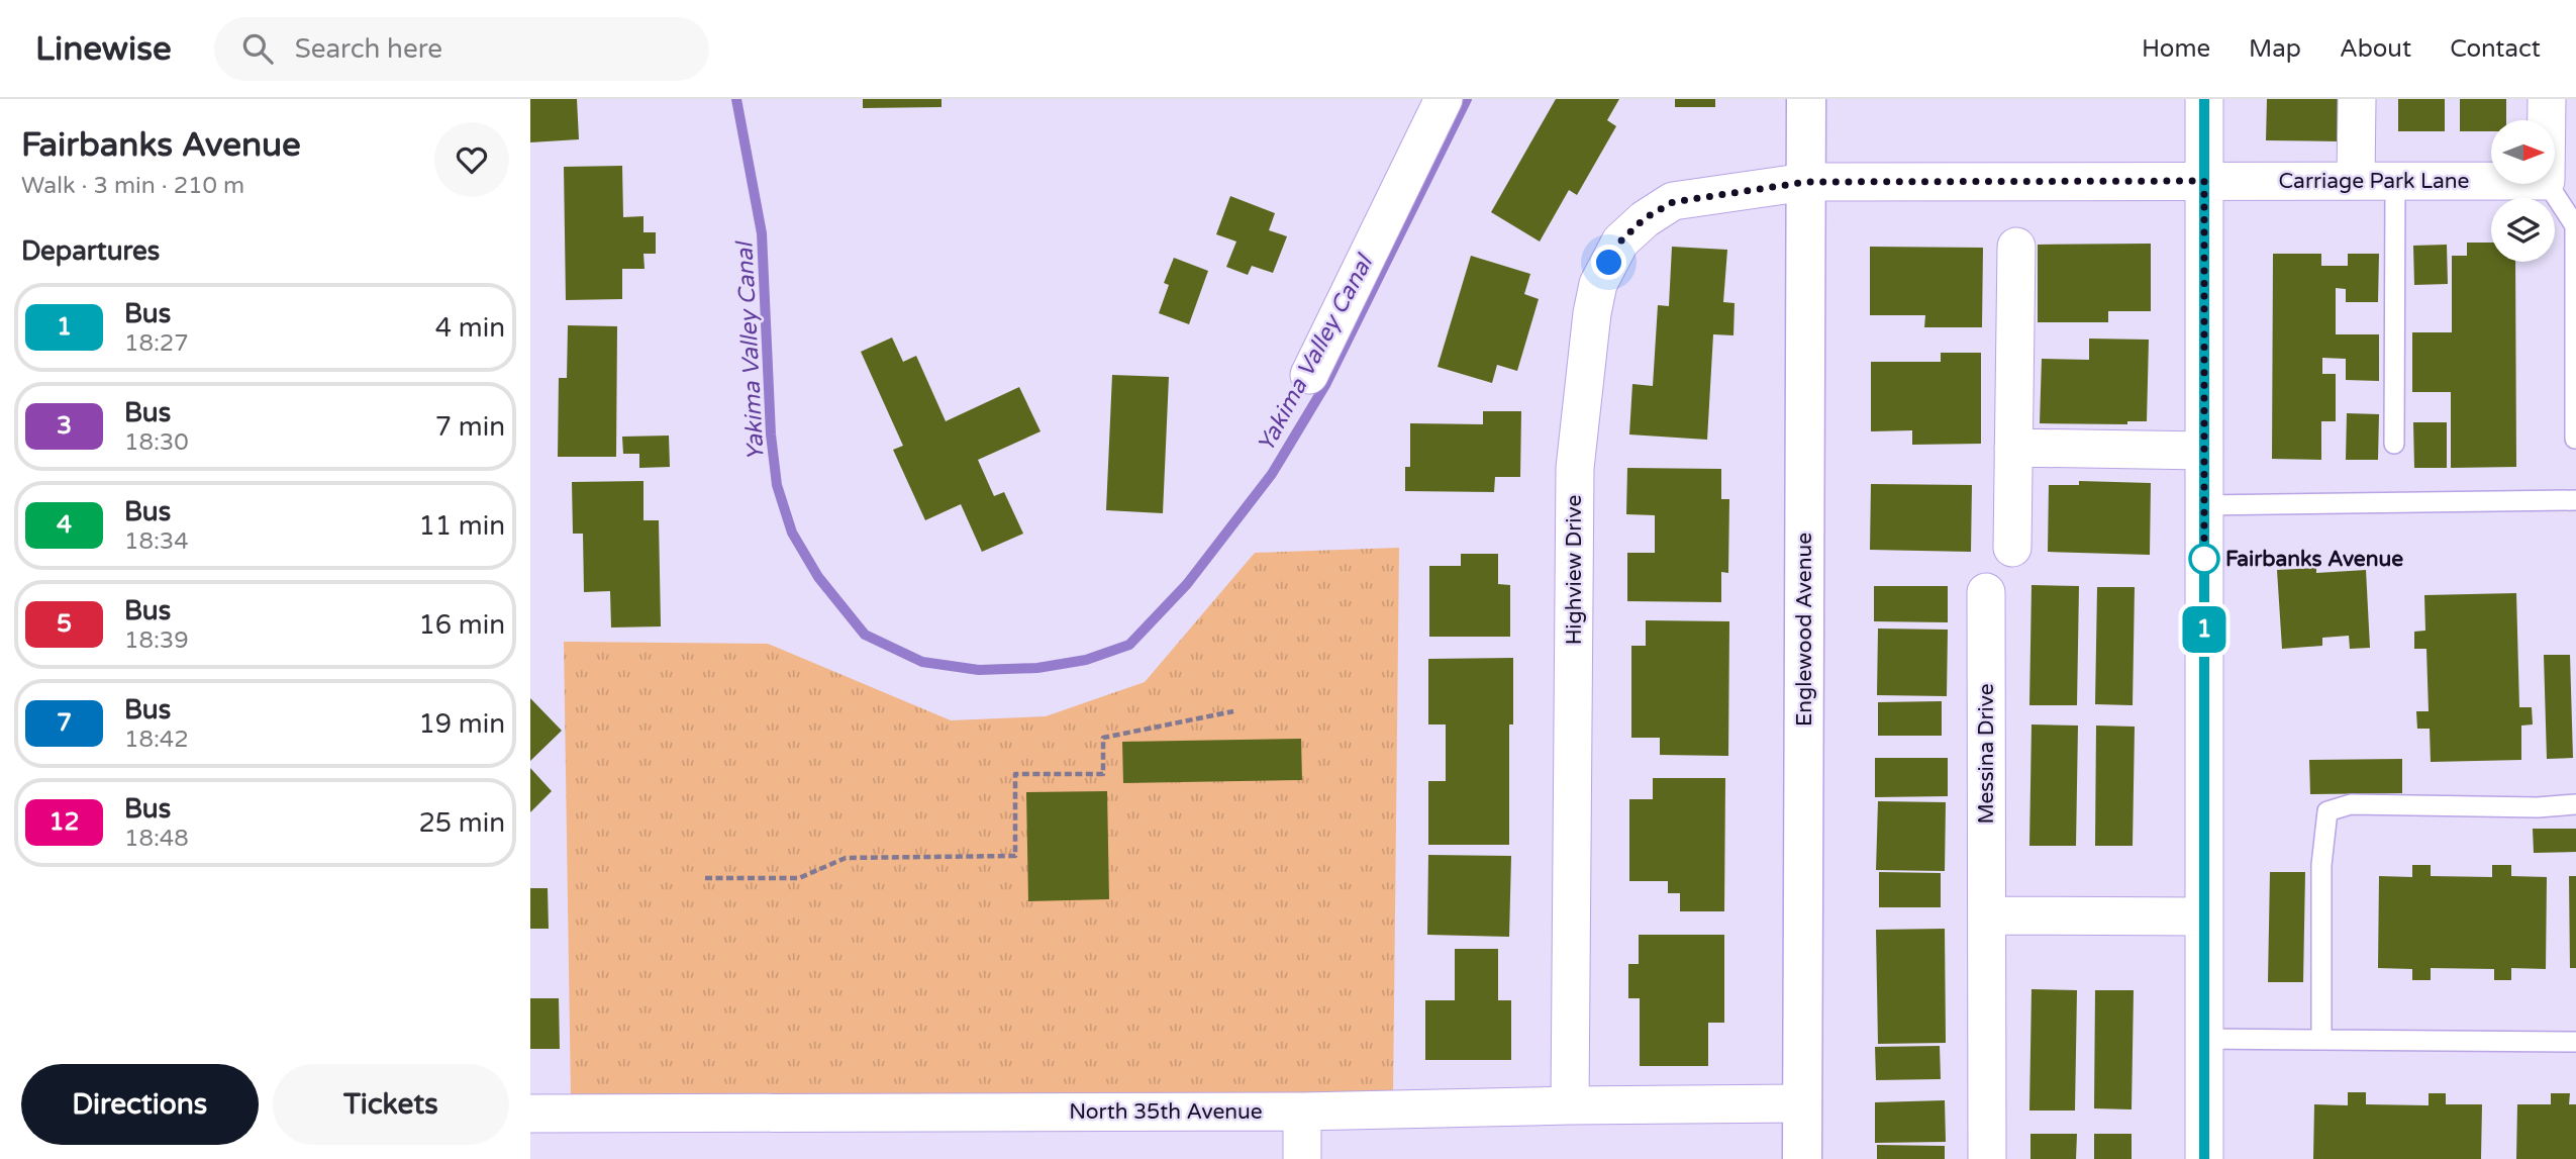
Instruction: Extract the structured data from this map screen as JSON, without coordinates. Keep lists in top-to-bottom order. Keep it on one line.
{"streets":{"street":["Carriage Park Lane","Highview Drive","Englewood Avenue","Messina Drive","North 35th Avenue"]},"crossings":[["Carriage Park Lane","Highview Drive"],["Carriage Park Lane","Englewood Avenue"],["Highview Drive","Englewood Avenue"],["Highview Drive","North 35th Avenue"],["Englewood Avenue","North 35th Avenue"]],"water":["Yakima Valley Canal"],"places":["Fairbanks Avenue"],"lines":["bus line 1"],"north":"right","page":{"header":"Linewise","search":"Search here","nav":["Home","Map","About","Contact"],"heading":[["Fairbanks Avenue","Walk · 3 min · 210 m"],"Departures"],"on_map":"1","list":[{"mark":"1","name":"Bus","note":"18:27","value":"4 min"},{"mark":"3","name":"Bus","note":"18:30","value":"7 min"},{"mark":"4","name":"Bus","note":"18:34","value":"11 min"},{"mark":"5","name":"Bus","note":"18:39","value":"16 min"},{"mark":"7","name":"Bus","note":"18:42","value":"19 min"},{"mark":"12","name":"Bus","note":"18:48","value":"25 min"}],"buttons":["Directions","Tickets"]}}
